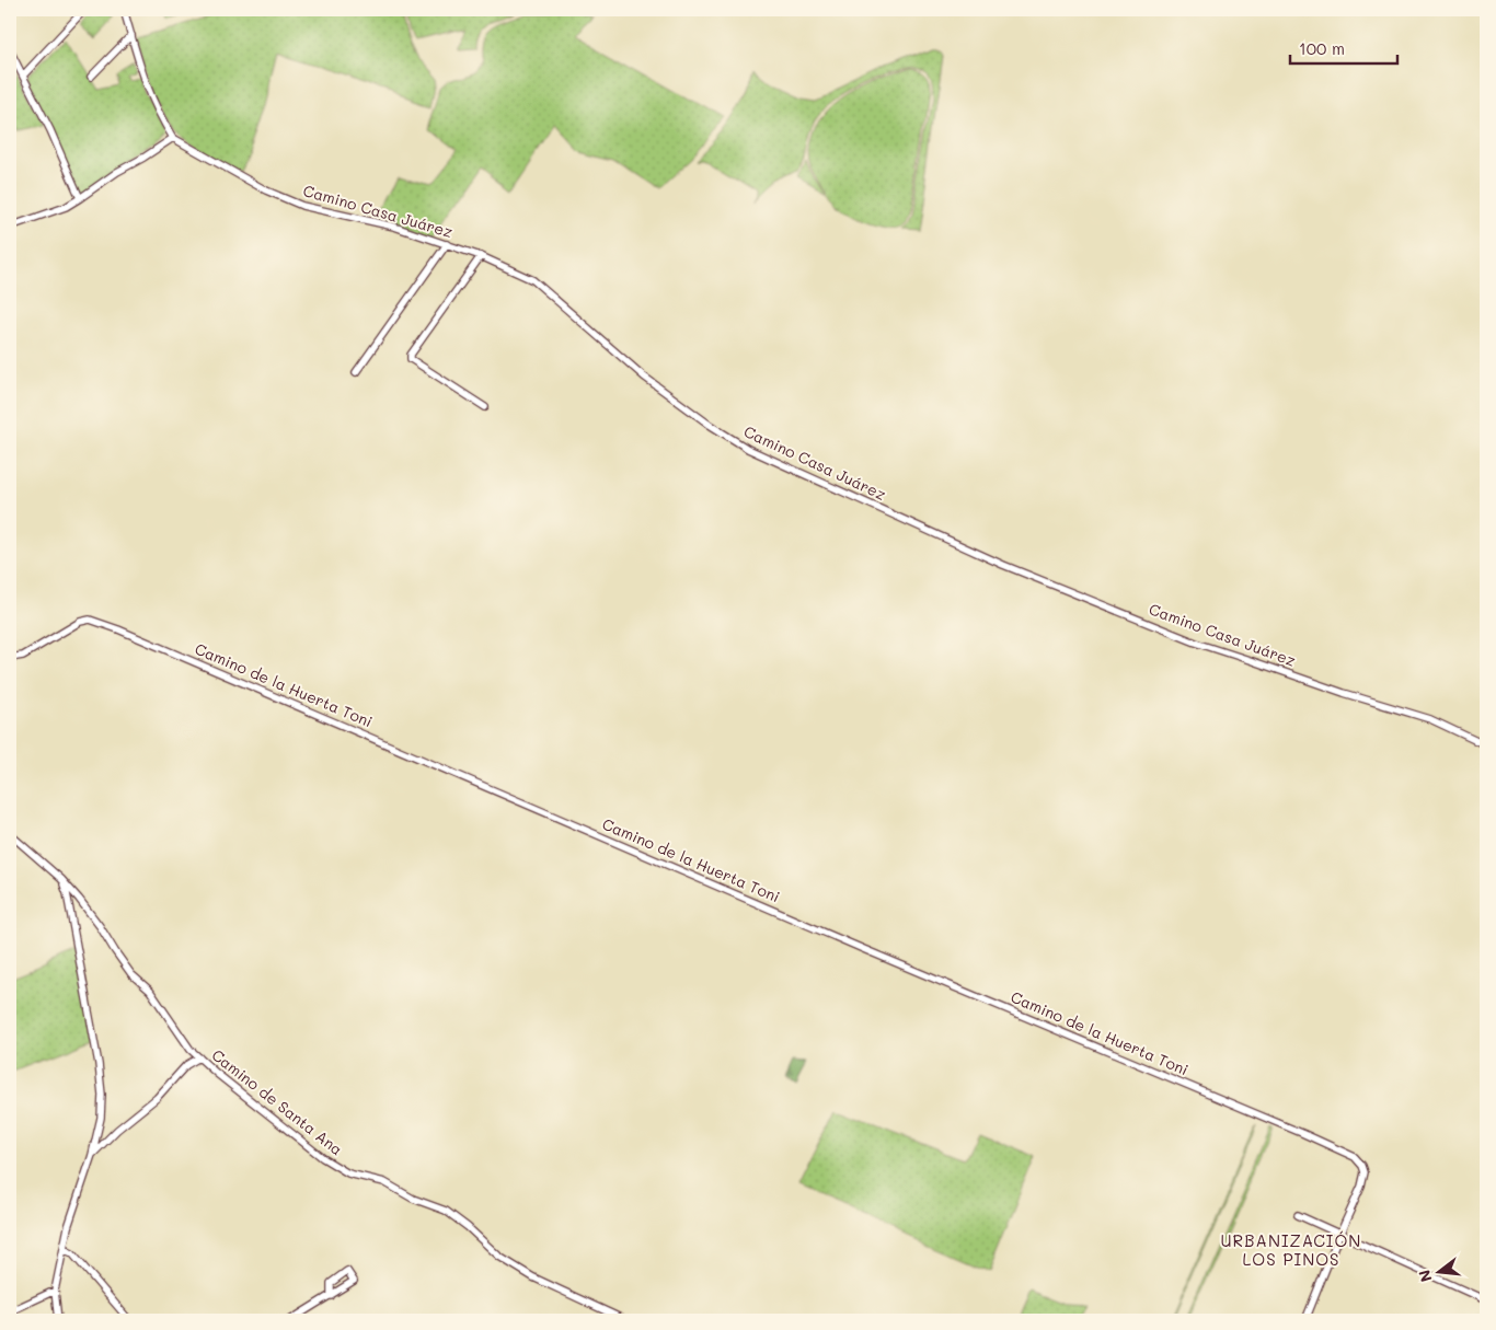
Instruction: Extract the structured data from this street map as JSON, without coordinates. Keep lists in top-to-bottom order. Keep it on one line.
{"streets":{"street":["Camino Casa Juárez","Camino de la Huerta Toni","Camino de Santa Ana"]},"districts":["URBANIZACIÓN LOS PINOS"],"scale_bar":"100 m","north":"left"}
